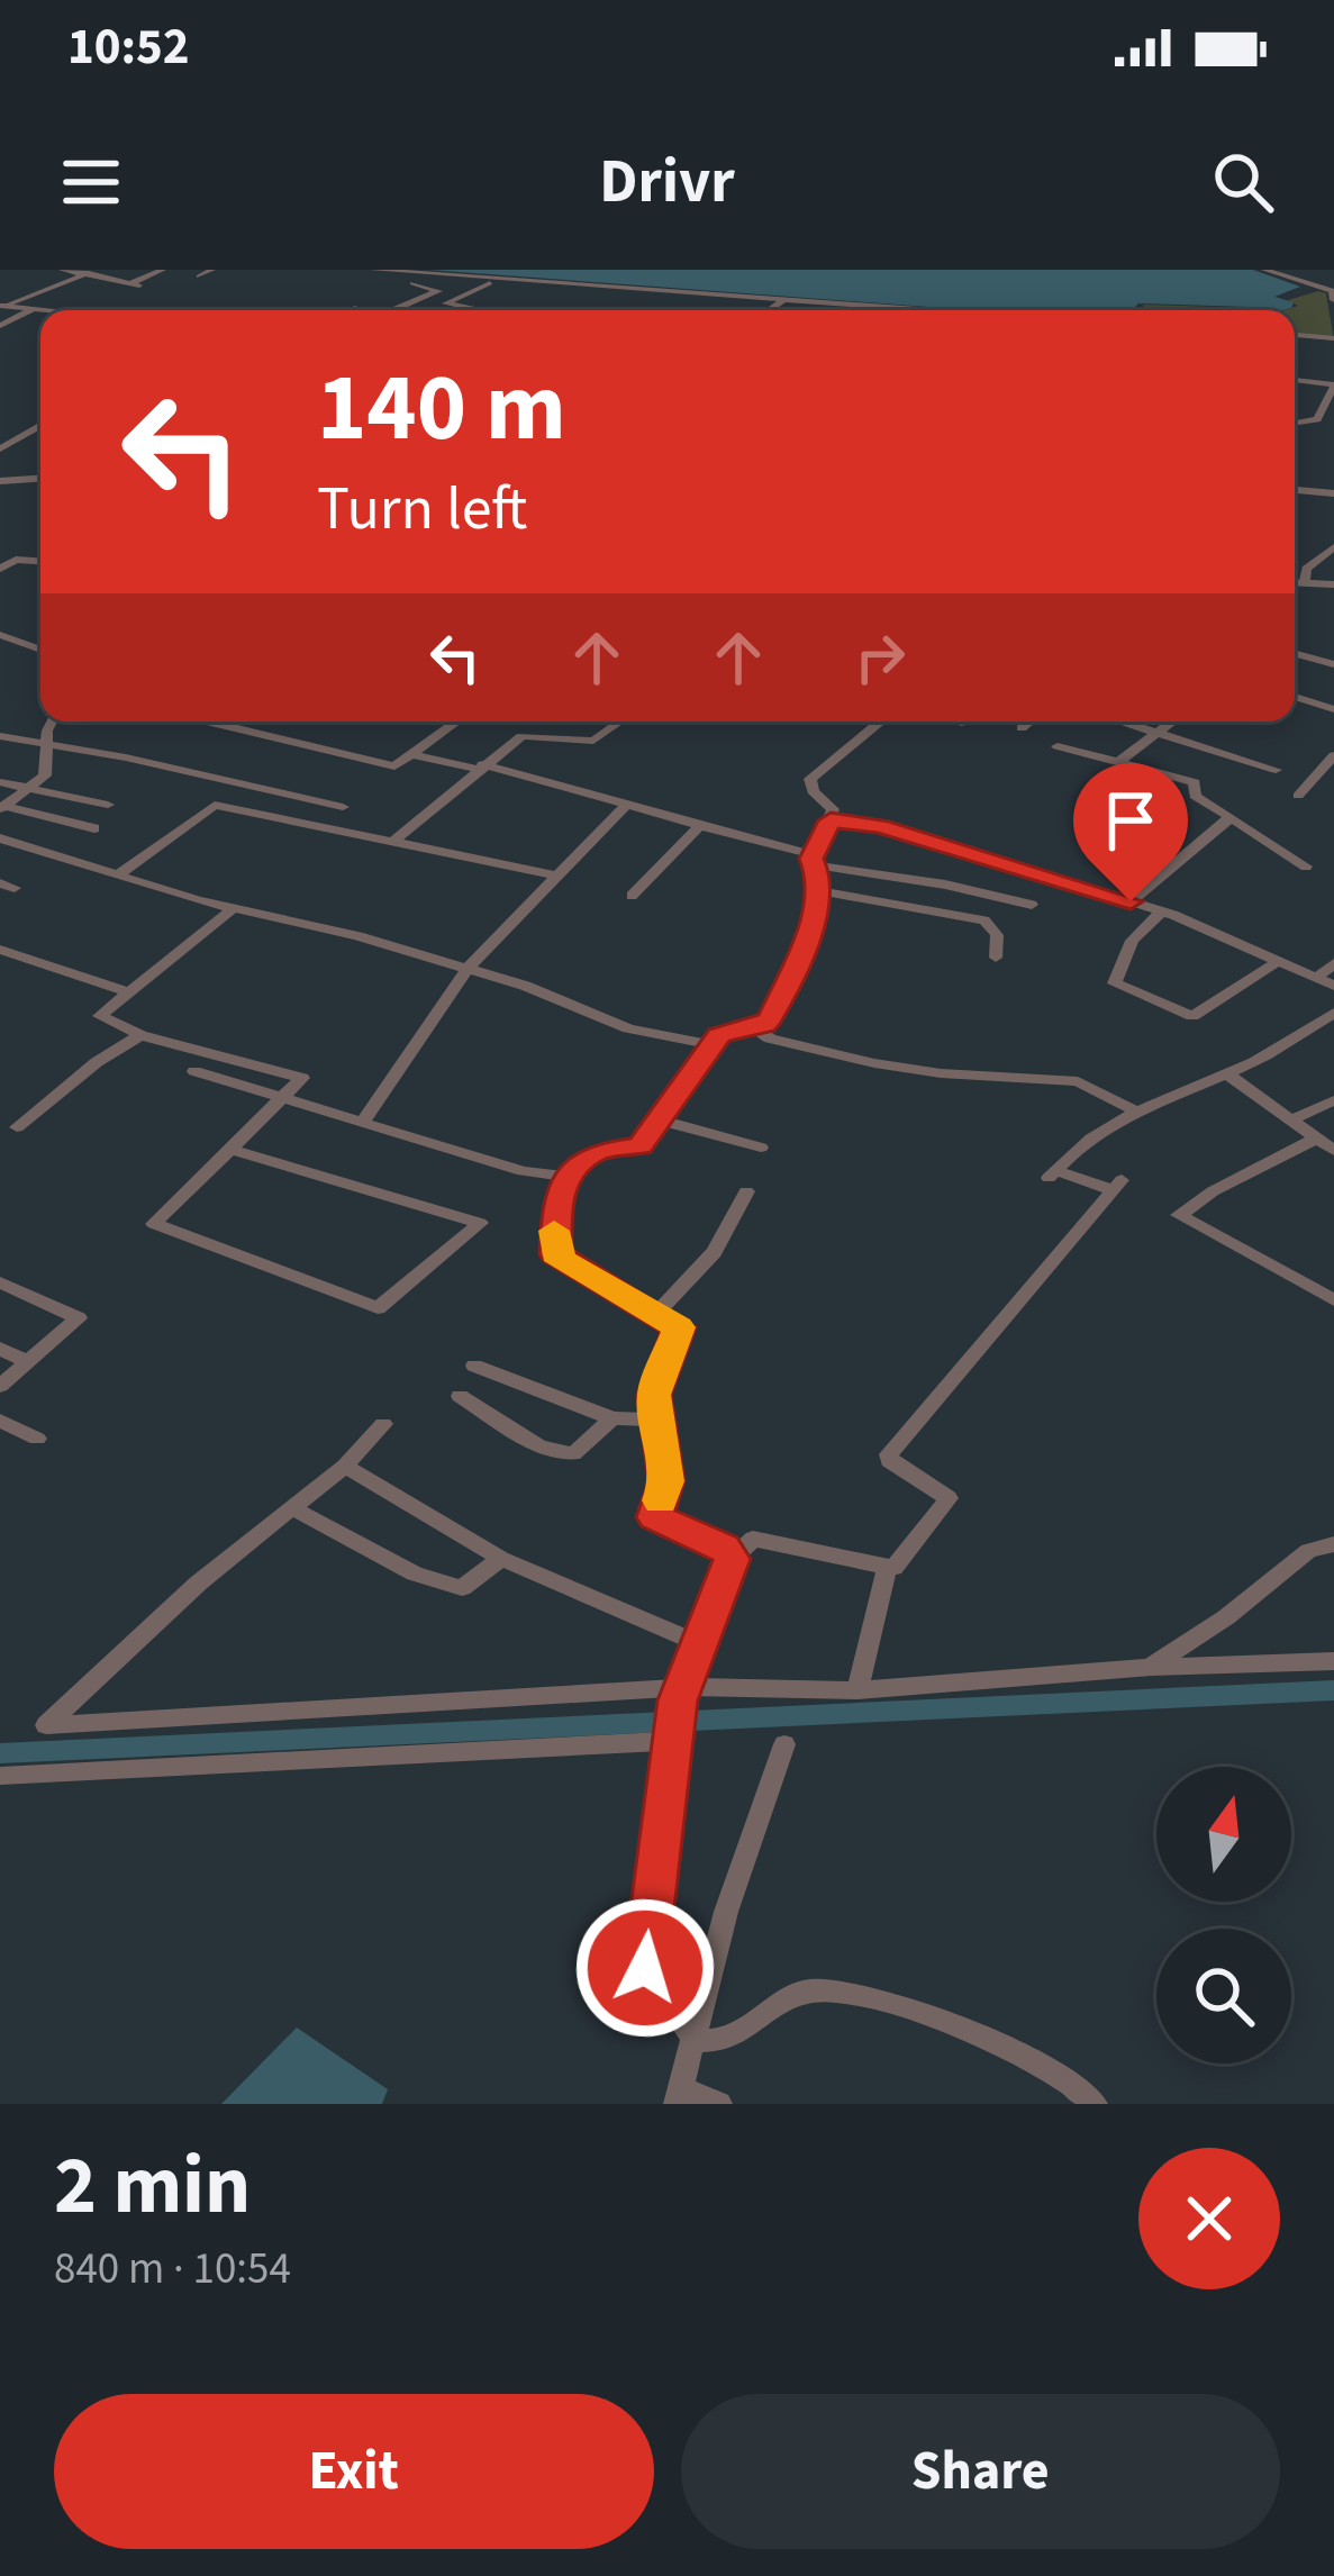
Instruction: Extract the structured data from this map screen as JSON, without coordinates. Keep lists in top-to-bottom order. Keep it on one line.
{"north":"top","page":{"status":"10:52","header":"Drivr","turn":["140 m","Turn left"],"heading":["2 min","840 m · 10:54"],"buttons":["Exit","Share"]}}
